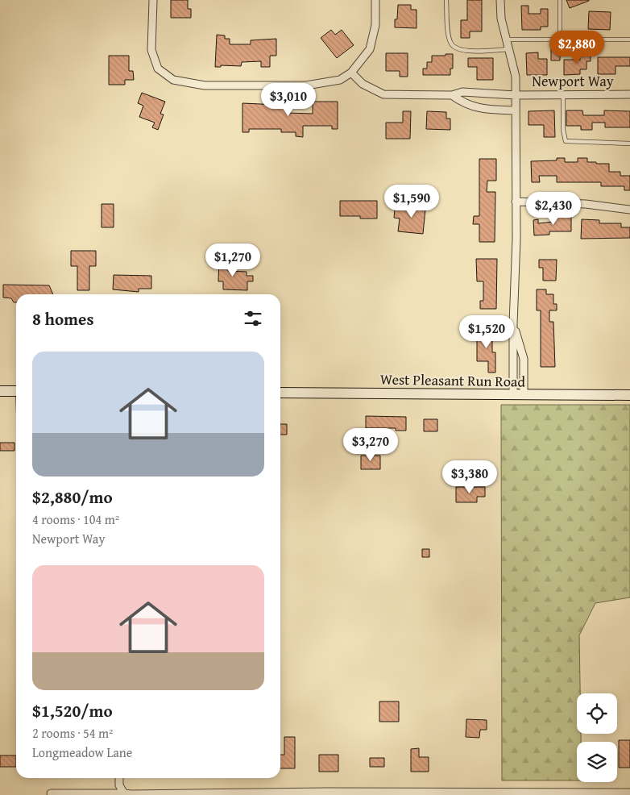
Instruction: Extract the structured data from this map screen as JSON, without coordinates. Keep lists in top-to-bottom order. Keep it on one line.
{"streets":{"main road":["West Pleasant Run Road"],"street":["Newport Way"]},"page":{"price":["$2,880","$3,010","$1,590","$2,430","$1,270","$1,520","$3,270","$3,380"],"heading":"8 homes","list":[{"name":"$2,880/mo","note":"4 rooms · 104 m² · Newport Way"},{"name":"$1,520/mo","note":"2 rooms · 54 m² · Longmeadow Lane"}]}}
